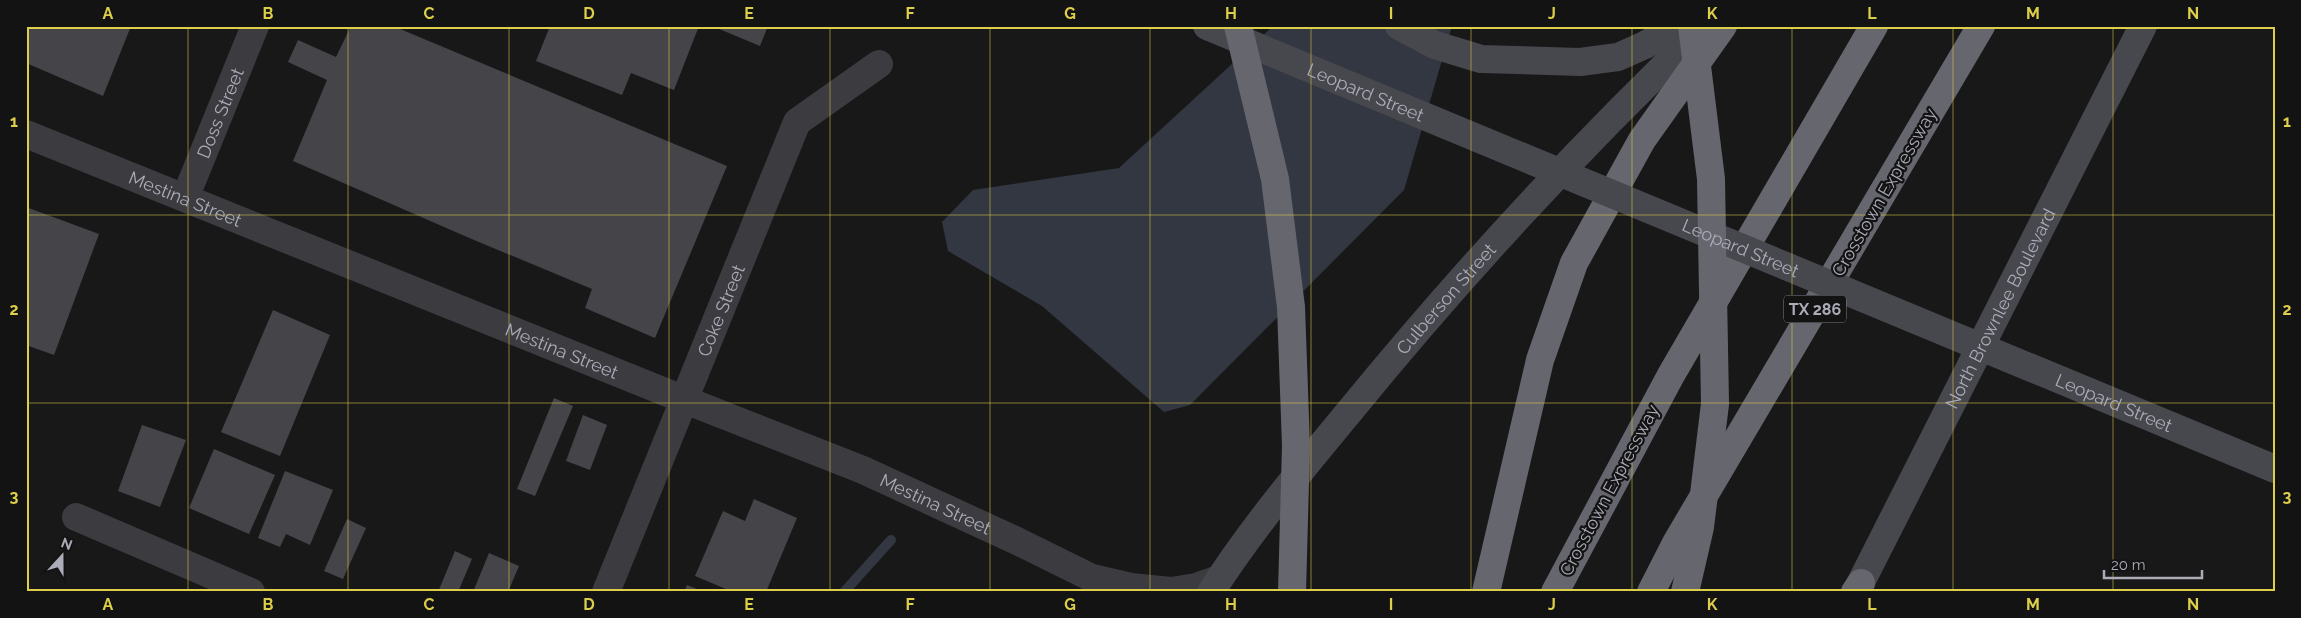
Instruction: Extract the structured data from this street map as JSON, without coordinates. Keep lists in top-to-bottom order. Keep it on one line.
{"streets":{"highway":["Crosstown Expressway","TX 286"],"main road":["Leopard Street","Culberson Street","North Brownlee Boulevard"],"street":["Doss Street","Mestina Street","Coke Street"]},"crossings":[["Doss Street","Mestina Street"],["Mestina Street","Culberson Street"],["Mestina Street","Coke Street"]],"scale_bar":"20 m","north":"top","grid":{"columns":["A","B","C","D","E","F","G","H","I","J","K","L","M","N"],"rows":["1","2","3"]}}
